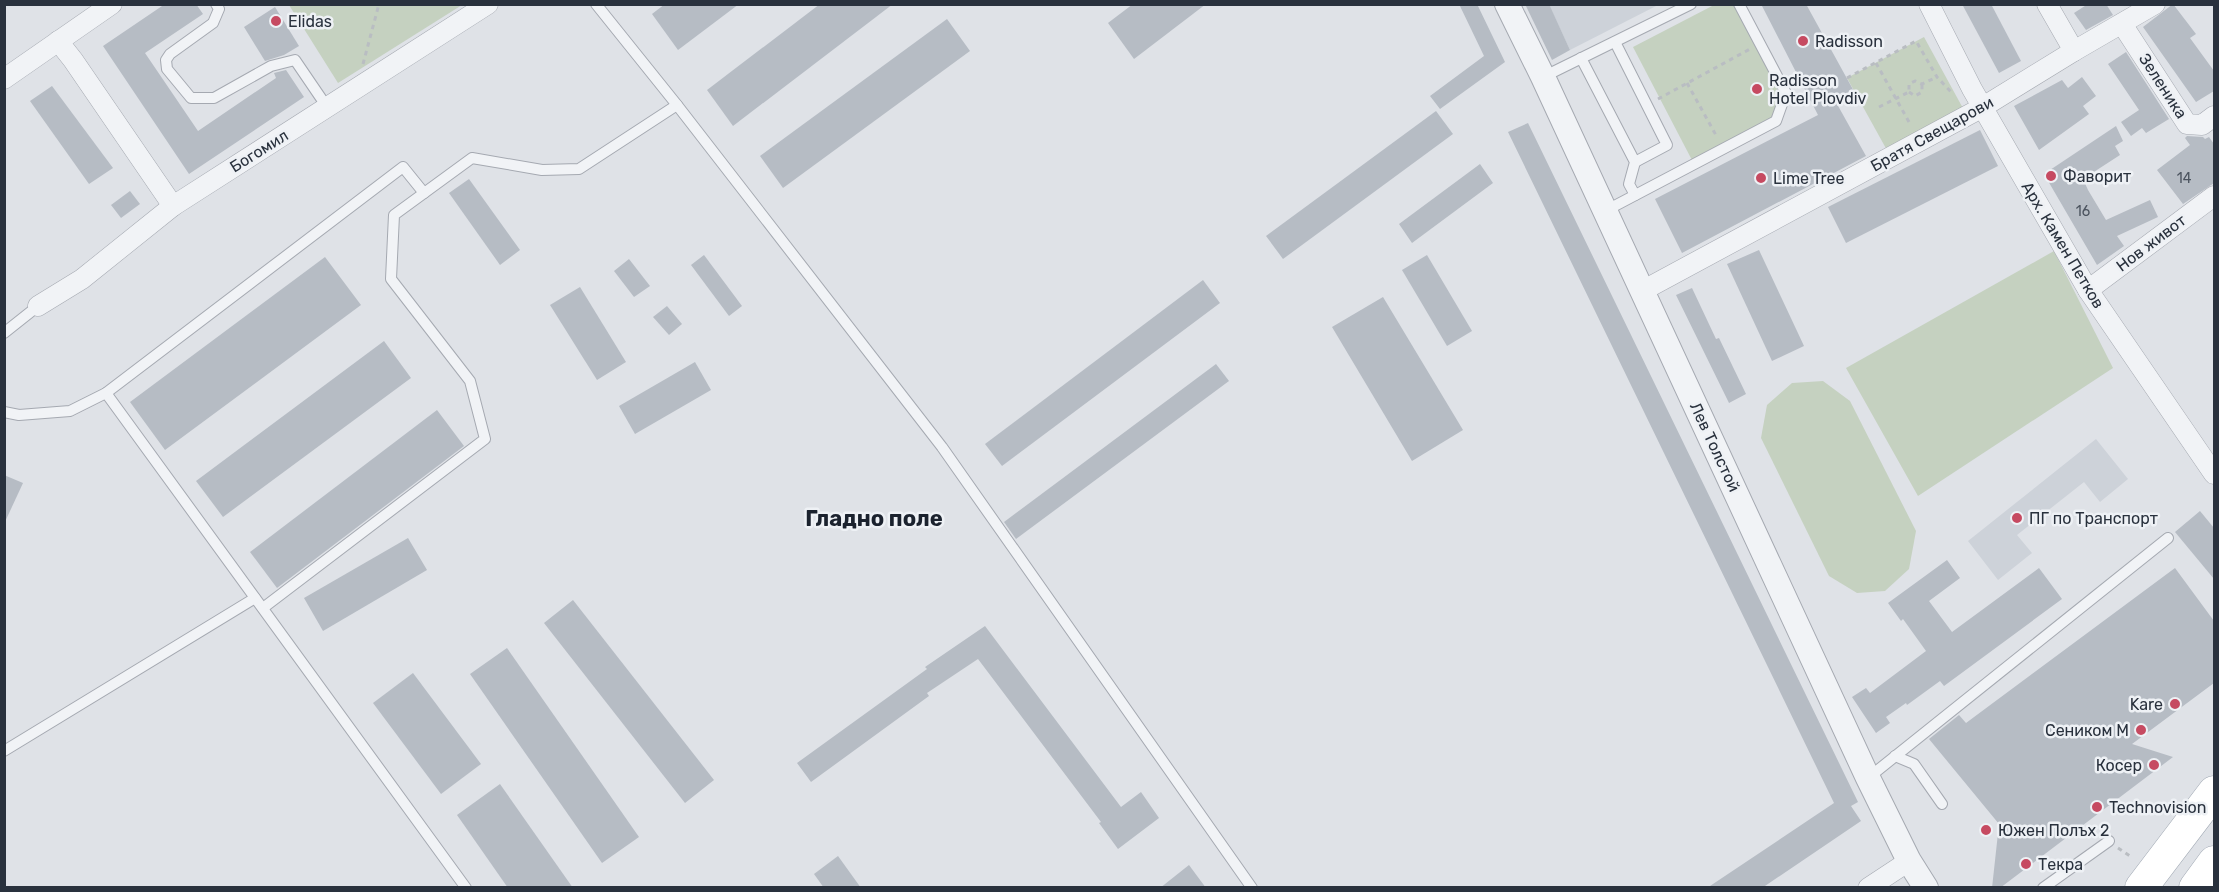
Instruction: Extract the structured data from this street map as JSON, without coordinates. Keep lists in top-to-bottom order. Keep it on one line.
{"streets":{"street":["Зеленика","Братя Свещарови","Богомил","Нов живот","Арх. Камен Петков","Лев Толстой"]},"crossings":[["Зеленика","Братя Свещарови"],["Братя Свещарови","Арх. Камен Петков"],["Братя Свещарови","Лев Толстой"],["Нов живот","Арх. Камен Петков"]],"districts":["Гладно поле"],"places":["Elidas","Radisson","Radisson Hotel Plovdiv","Фаворит","Lime Tree","ПГ по Транспорт","Kare","Сеником М","Косер","Technovision","Южен Полъх 2","Текра"],"house_numbers":["14","16"]}
